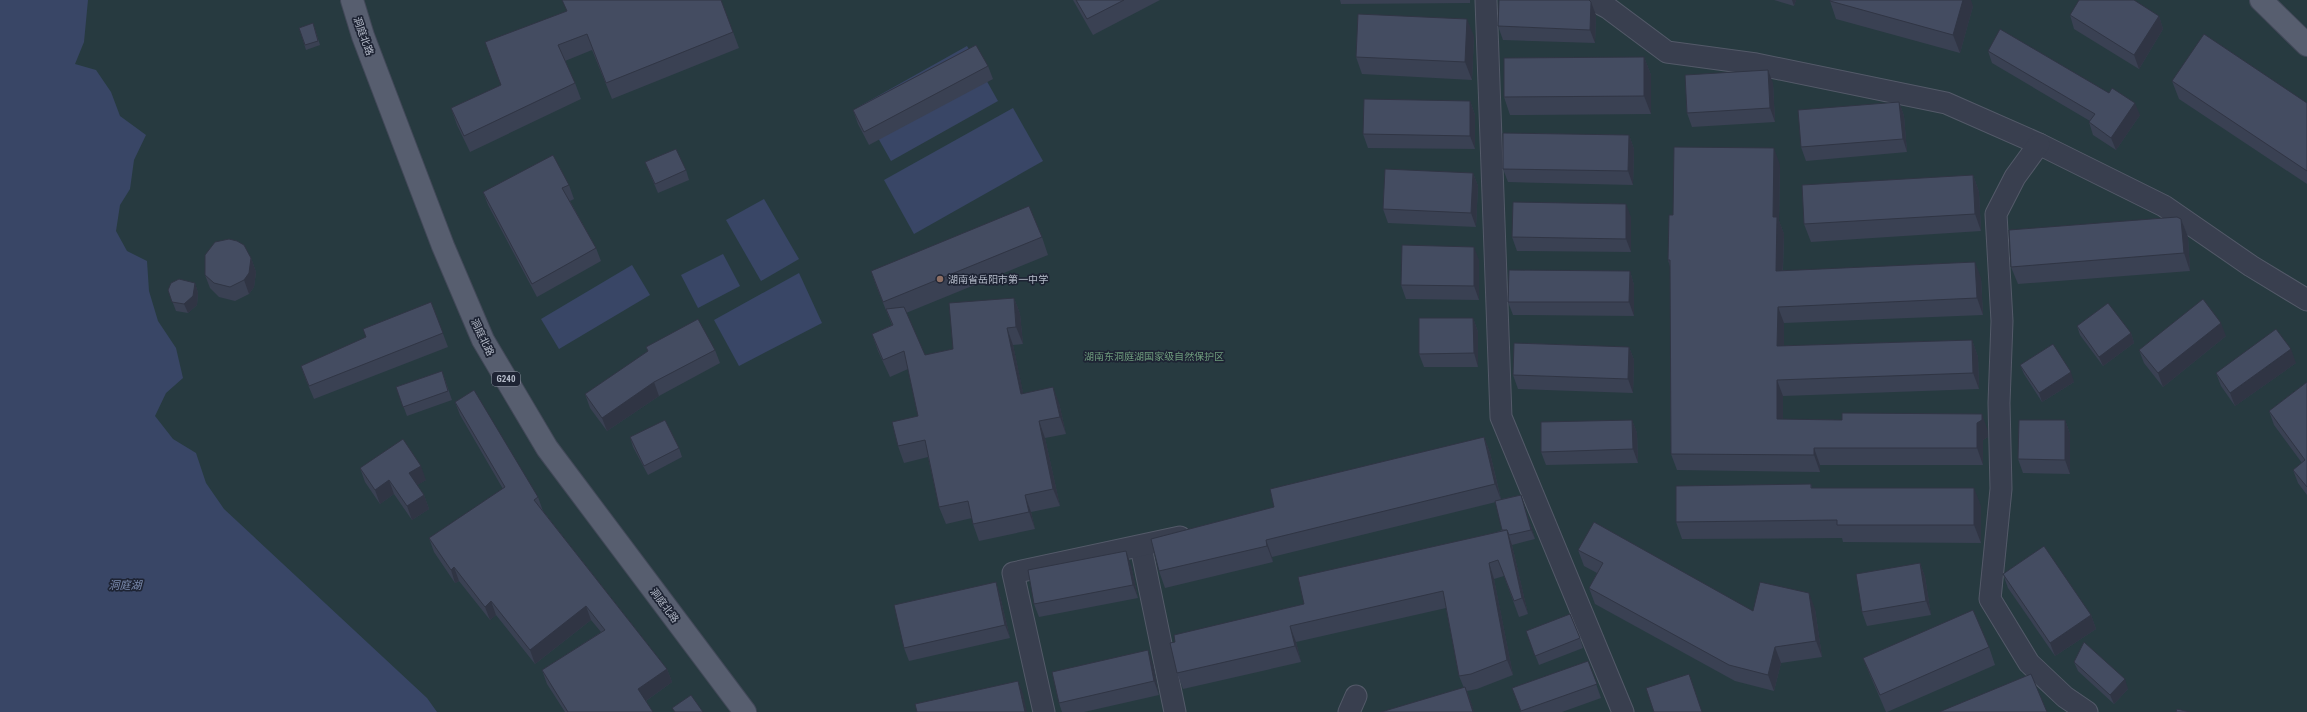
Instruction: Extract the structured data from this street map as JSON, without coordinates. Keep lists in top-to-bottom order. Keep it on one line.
{"streets":{"main road":["洞庭北路","G240"]},"water":["洞庭湖"],"parks":["湖南东洞庭湖国家级自然保护区"],"places":["湖南省岳阳市第一中学"]}
